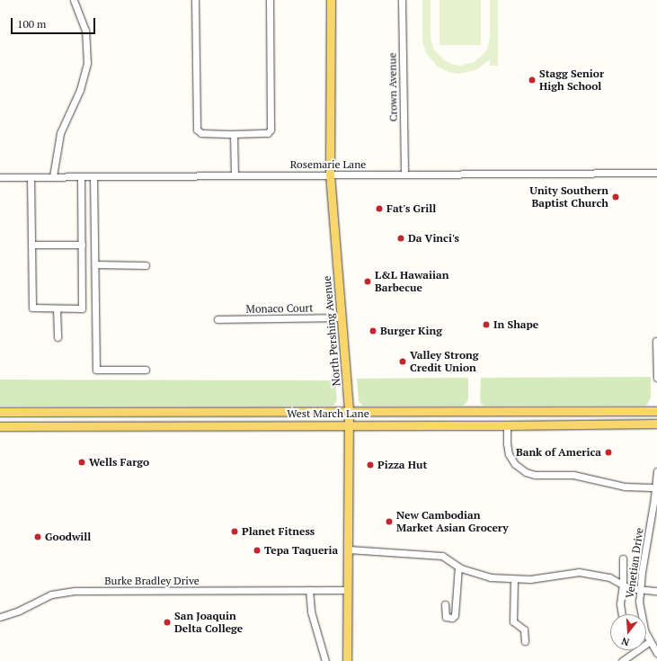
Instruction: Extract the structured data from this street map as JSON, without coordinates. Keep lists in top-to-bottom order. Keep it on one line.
{"streets":{"main road":["North Pershing Avenue","West March Lane"],"street":["Crown Avenue","Rosemarie Lane","Monaco Court","Venetian Drive","Burke Bradley Drive"]},"crossings":[["Crown Avenue","Rosemarie Lane"],["Rosemarie Lane","North Pershing Avenue"],["Monaco Court","North Pershing Avenue"],["North Pershing Avenue","West March Lane"],["North Pershing Avenue","Burke Bradley Drive"]],"places":["Stagg Senior High School","Unity Southern Baptist Church","Fat's Grill","Da Vinci's","L&L Hawaiian Barbecue","In Shape","Burger King","Valley Strong Credit Union","Bank of America","Wells Fargo","Pizza Hut","New Cambodian Market Asian Grocery","Planet Fitness","Goodwill","Tepa Taqueria","San Joaquin Delta College"],"scale_bar":"100 m","north":"bottom"}
